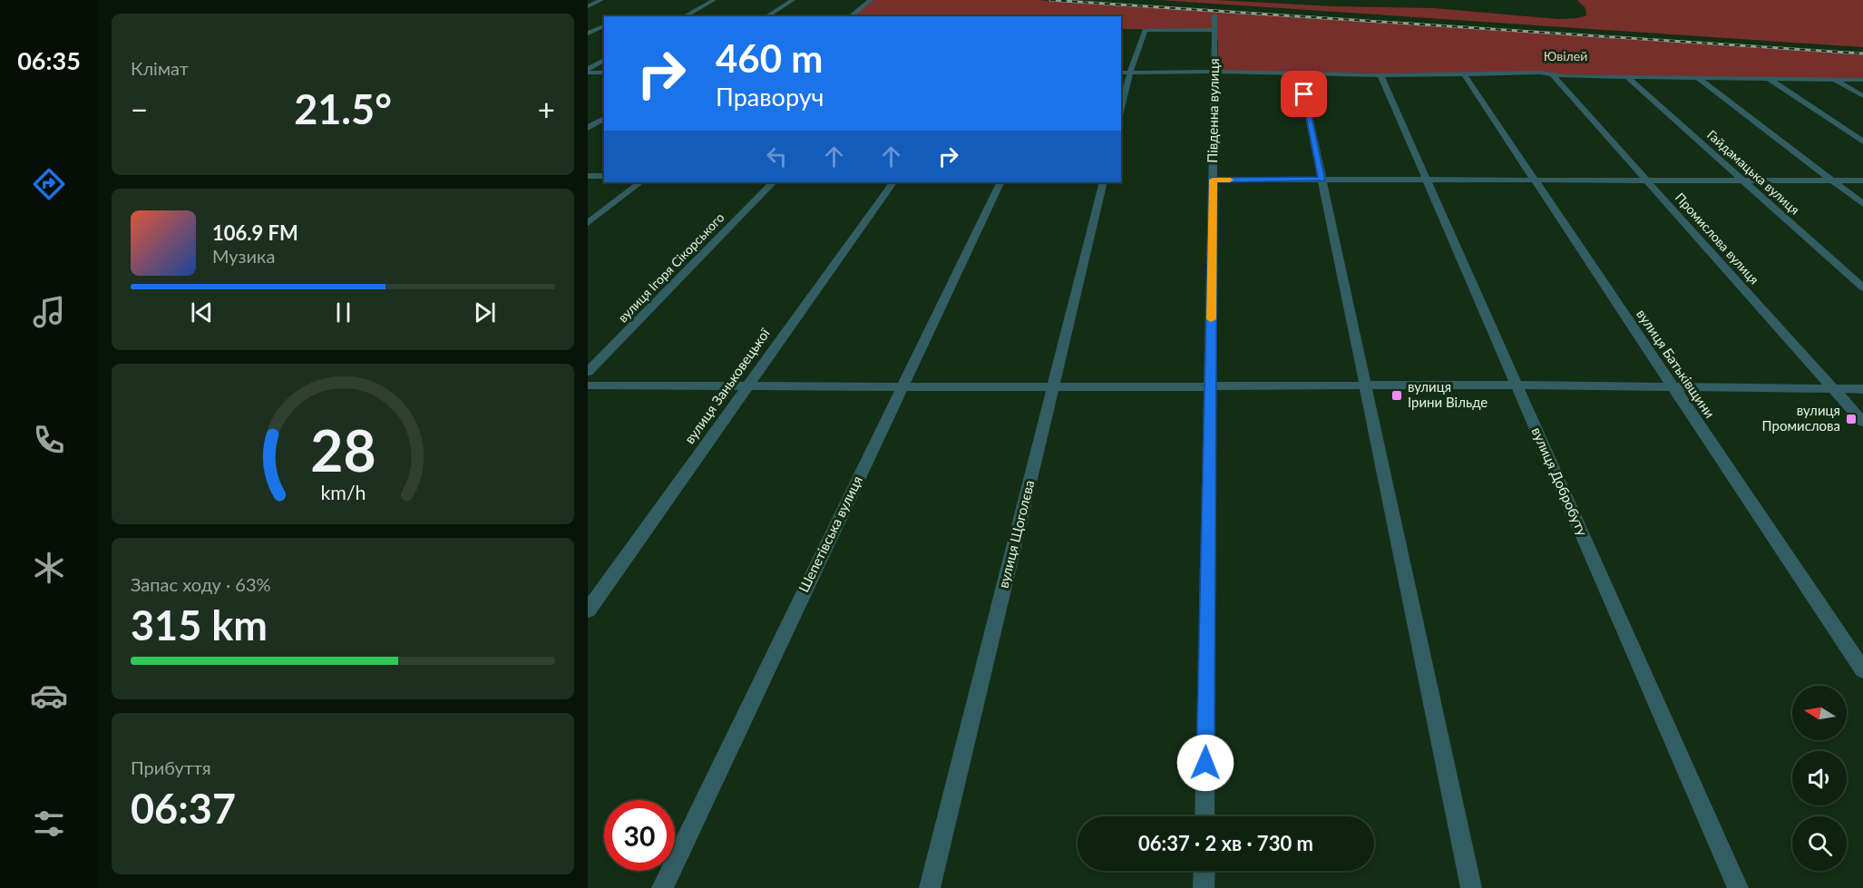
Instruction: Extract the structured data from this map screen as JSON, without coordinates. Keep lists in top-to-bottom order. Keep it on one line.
{"streets":{"street":["Південна вулиця","Гайдамацька вулиця","Промислова вулиця","вулиця Ігоря Сікорського","вулиця Батьківщини","вулиця Заньковецької","вулиця Добробуту","Шепетівська вулиця","вулиця Щоголєва"]},"parks":["Ювілей"],"places":{"transit":["вулиця Ірини Вільде","вулиця Промислова"]},"north":"left","page":{"tabs":"06:35","tile":["Клімат",["Запас ходу · 63%","315 km"],["Прибуття","06:37"]],"turn":["460 m","Праворуч"],"heat":["−","21.5°","+"],"song":["106.9 FM","Музика"],"limit":"30","trip":"06:37 · 2 хв · 730 m","gauge":["28","km/h"]}}
